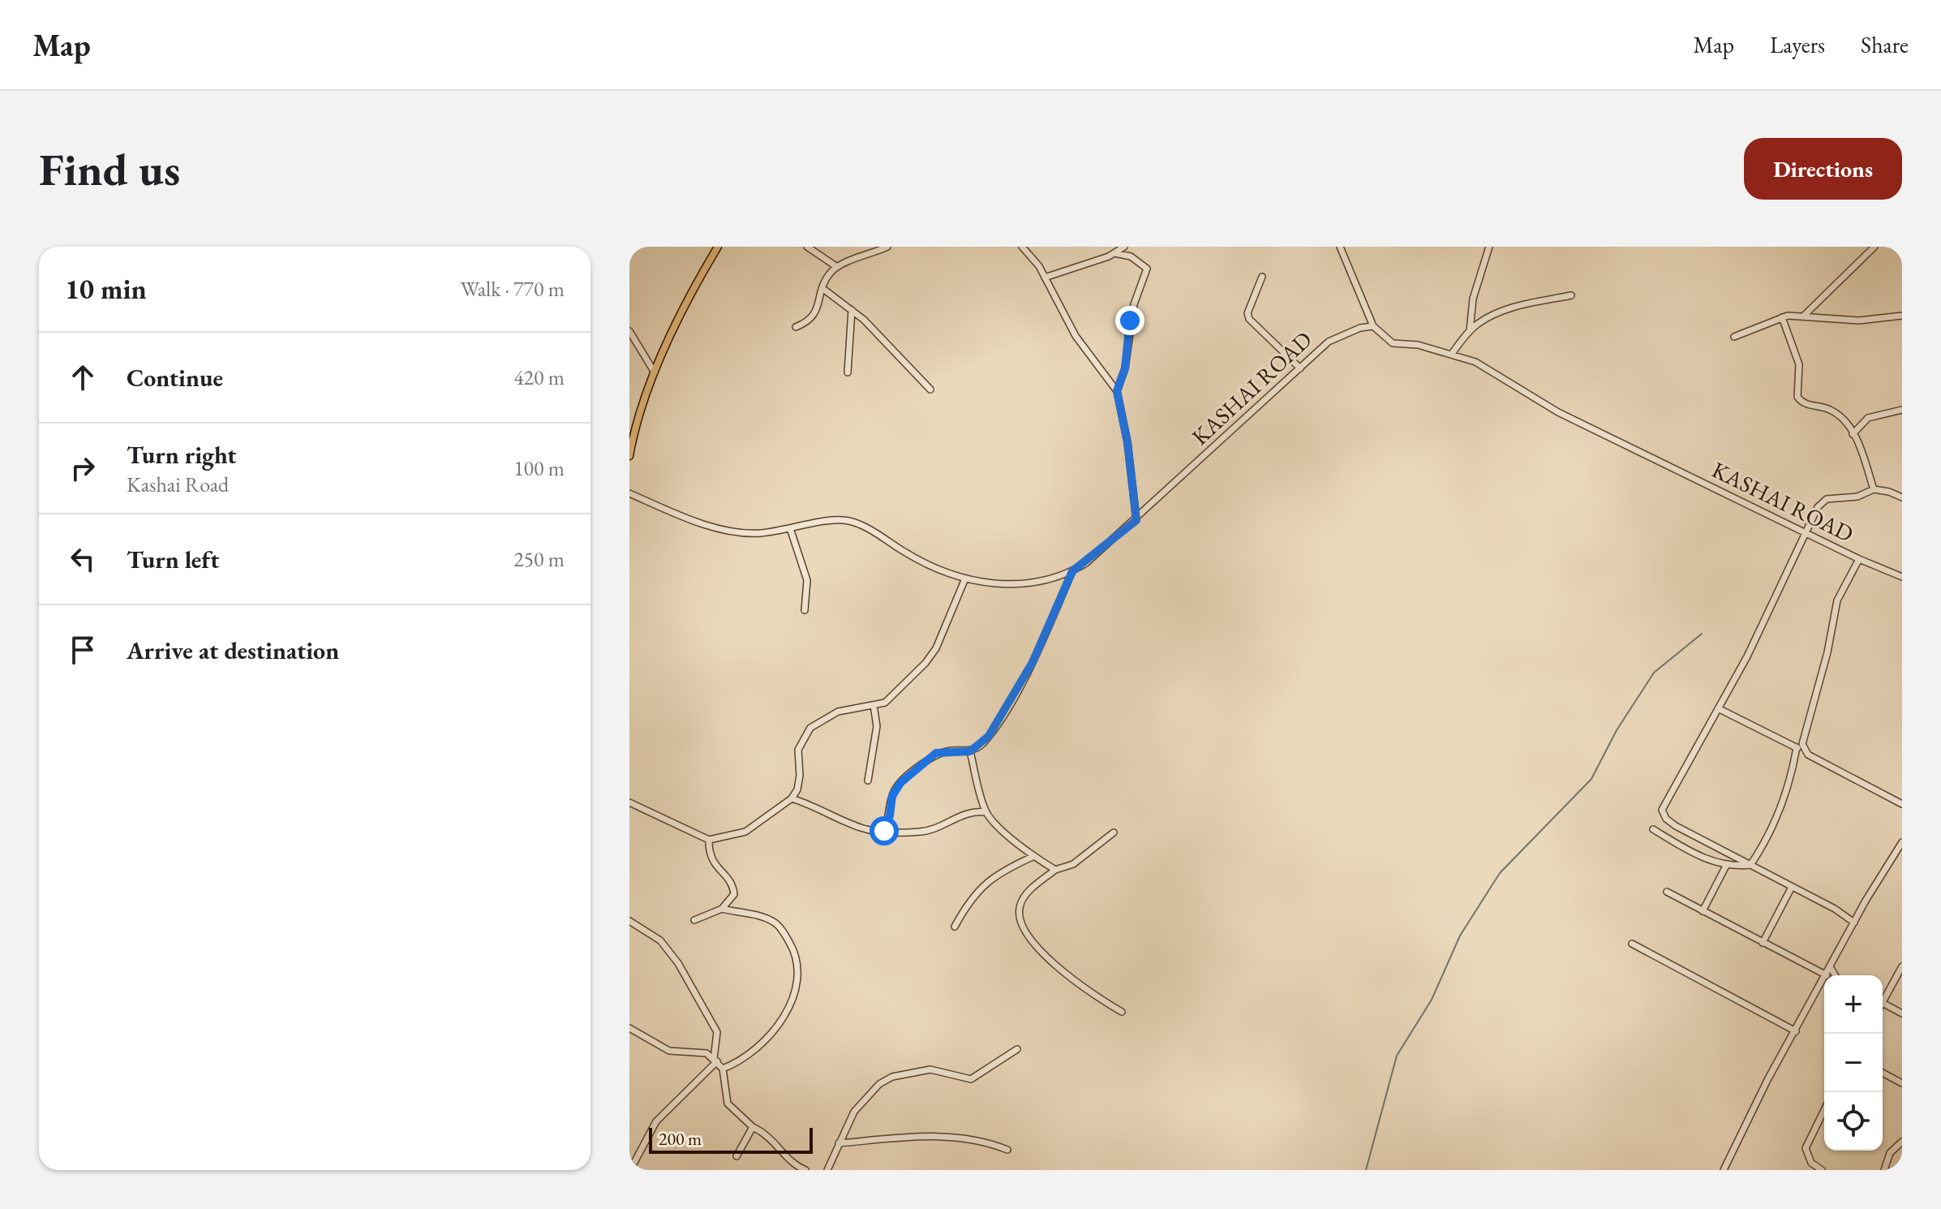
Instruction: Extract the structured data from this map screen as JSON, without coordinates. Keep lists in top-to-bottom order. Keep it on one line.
{"streets":{"street":["KASHAI ROAD"]},"scale_bar":"200 m","page":{"header":"Map","nav":["Map","Layers","Share"],"buttons":"Directions","title":"Find us","heading":["10 min","Walk · 770 m"],"list":[["Continue","420 m"],["Turn right","Kashai Road","100 m"],["Turn left","250 m"],"Arrive at destination"],"map_buttons":["+","−"],"scale":"200 m"}}
